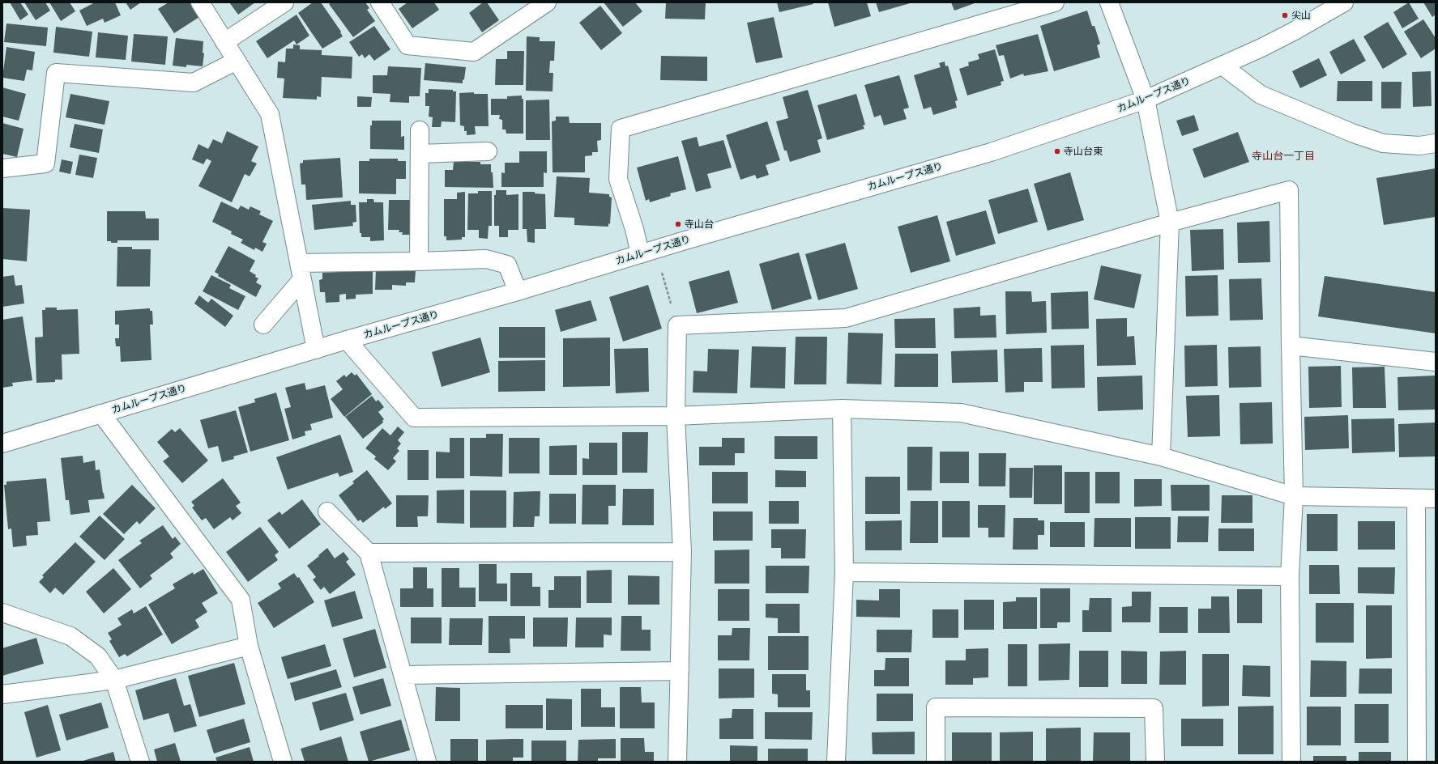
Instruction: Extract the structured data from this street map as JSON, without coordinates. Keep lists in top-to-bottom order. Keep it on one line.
{"streets":{"street":["カムループス通り"]},"districts":["寺山台一丁目"],"places":["尖山","寺山台東","寺山台"]}
